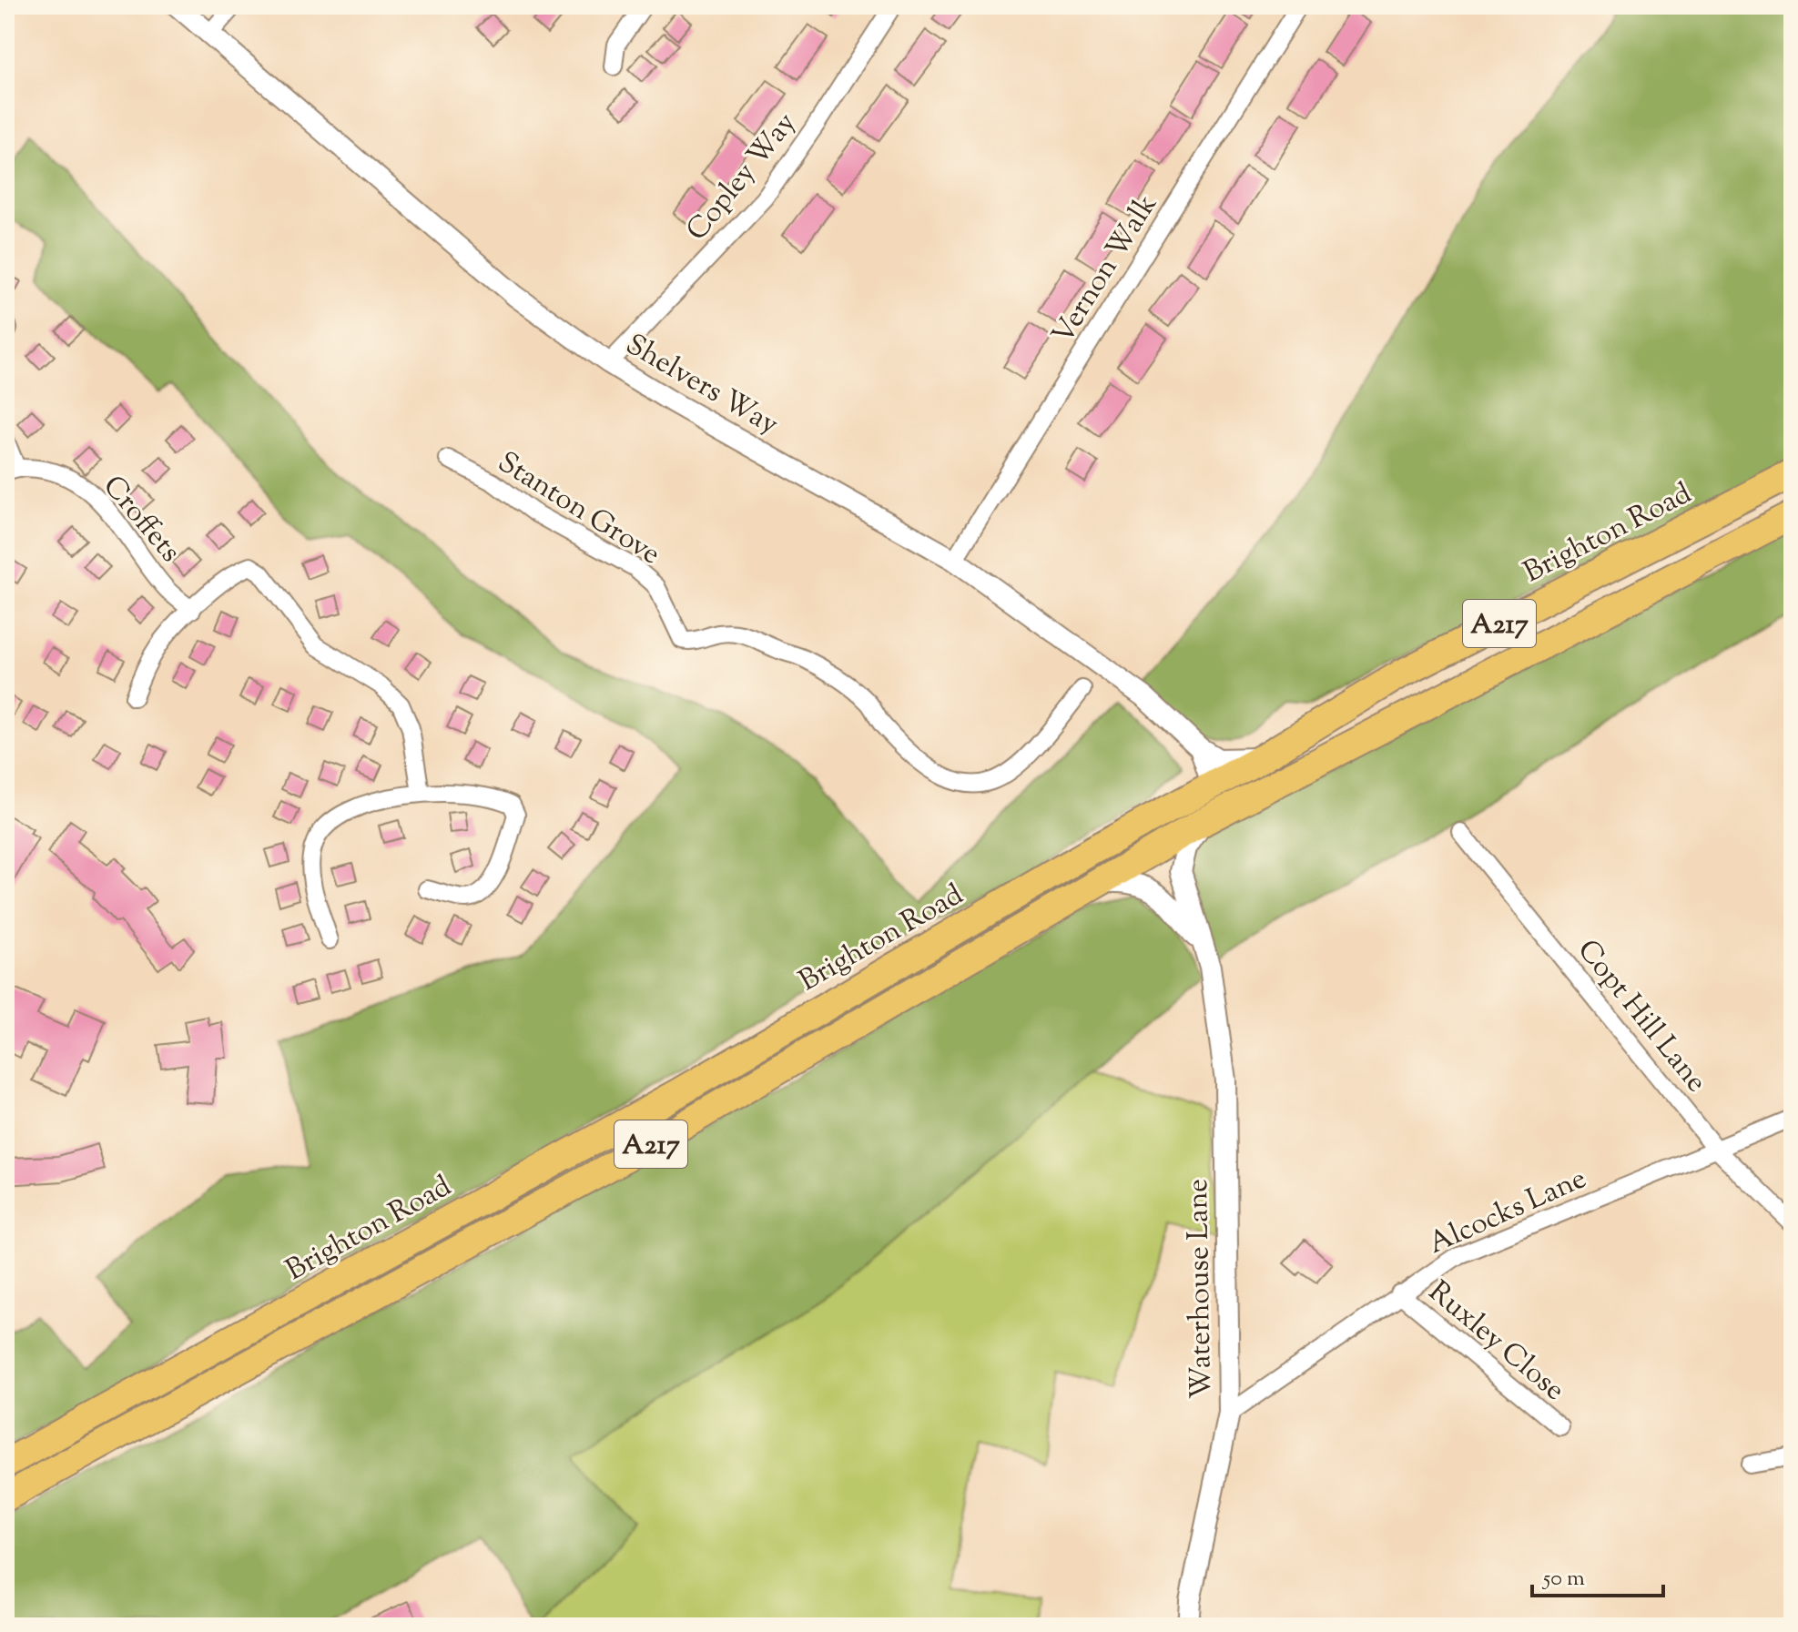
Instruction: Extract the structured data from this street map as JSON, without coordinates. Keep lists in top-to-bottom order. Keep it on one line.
{"streets":{"highway":["Brighton Road","A217"],"street":["Copley Way","Vernon Walk","Shelvers Way","Stanton Grove","Croffets","Copt Hill Lane","Alcocks Lane","Waterhouse Lane","Ruxley Close"]},"crossings":[["Copley Way","Shelvers Way"],["Vernon Walk","Shelvers Way"],["Shelvers Way","Brighton Road"],["A217","Waterhouse Lane"],["Copt Hill Lane","Alcocks Lane"],["Alcocks Lane","Waterhouse Lane"],["Alcocks Lane","Ruxley Close"]],"scale_bar":"50 m"}
